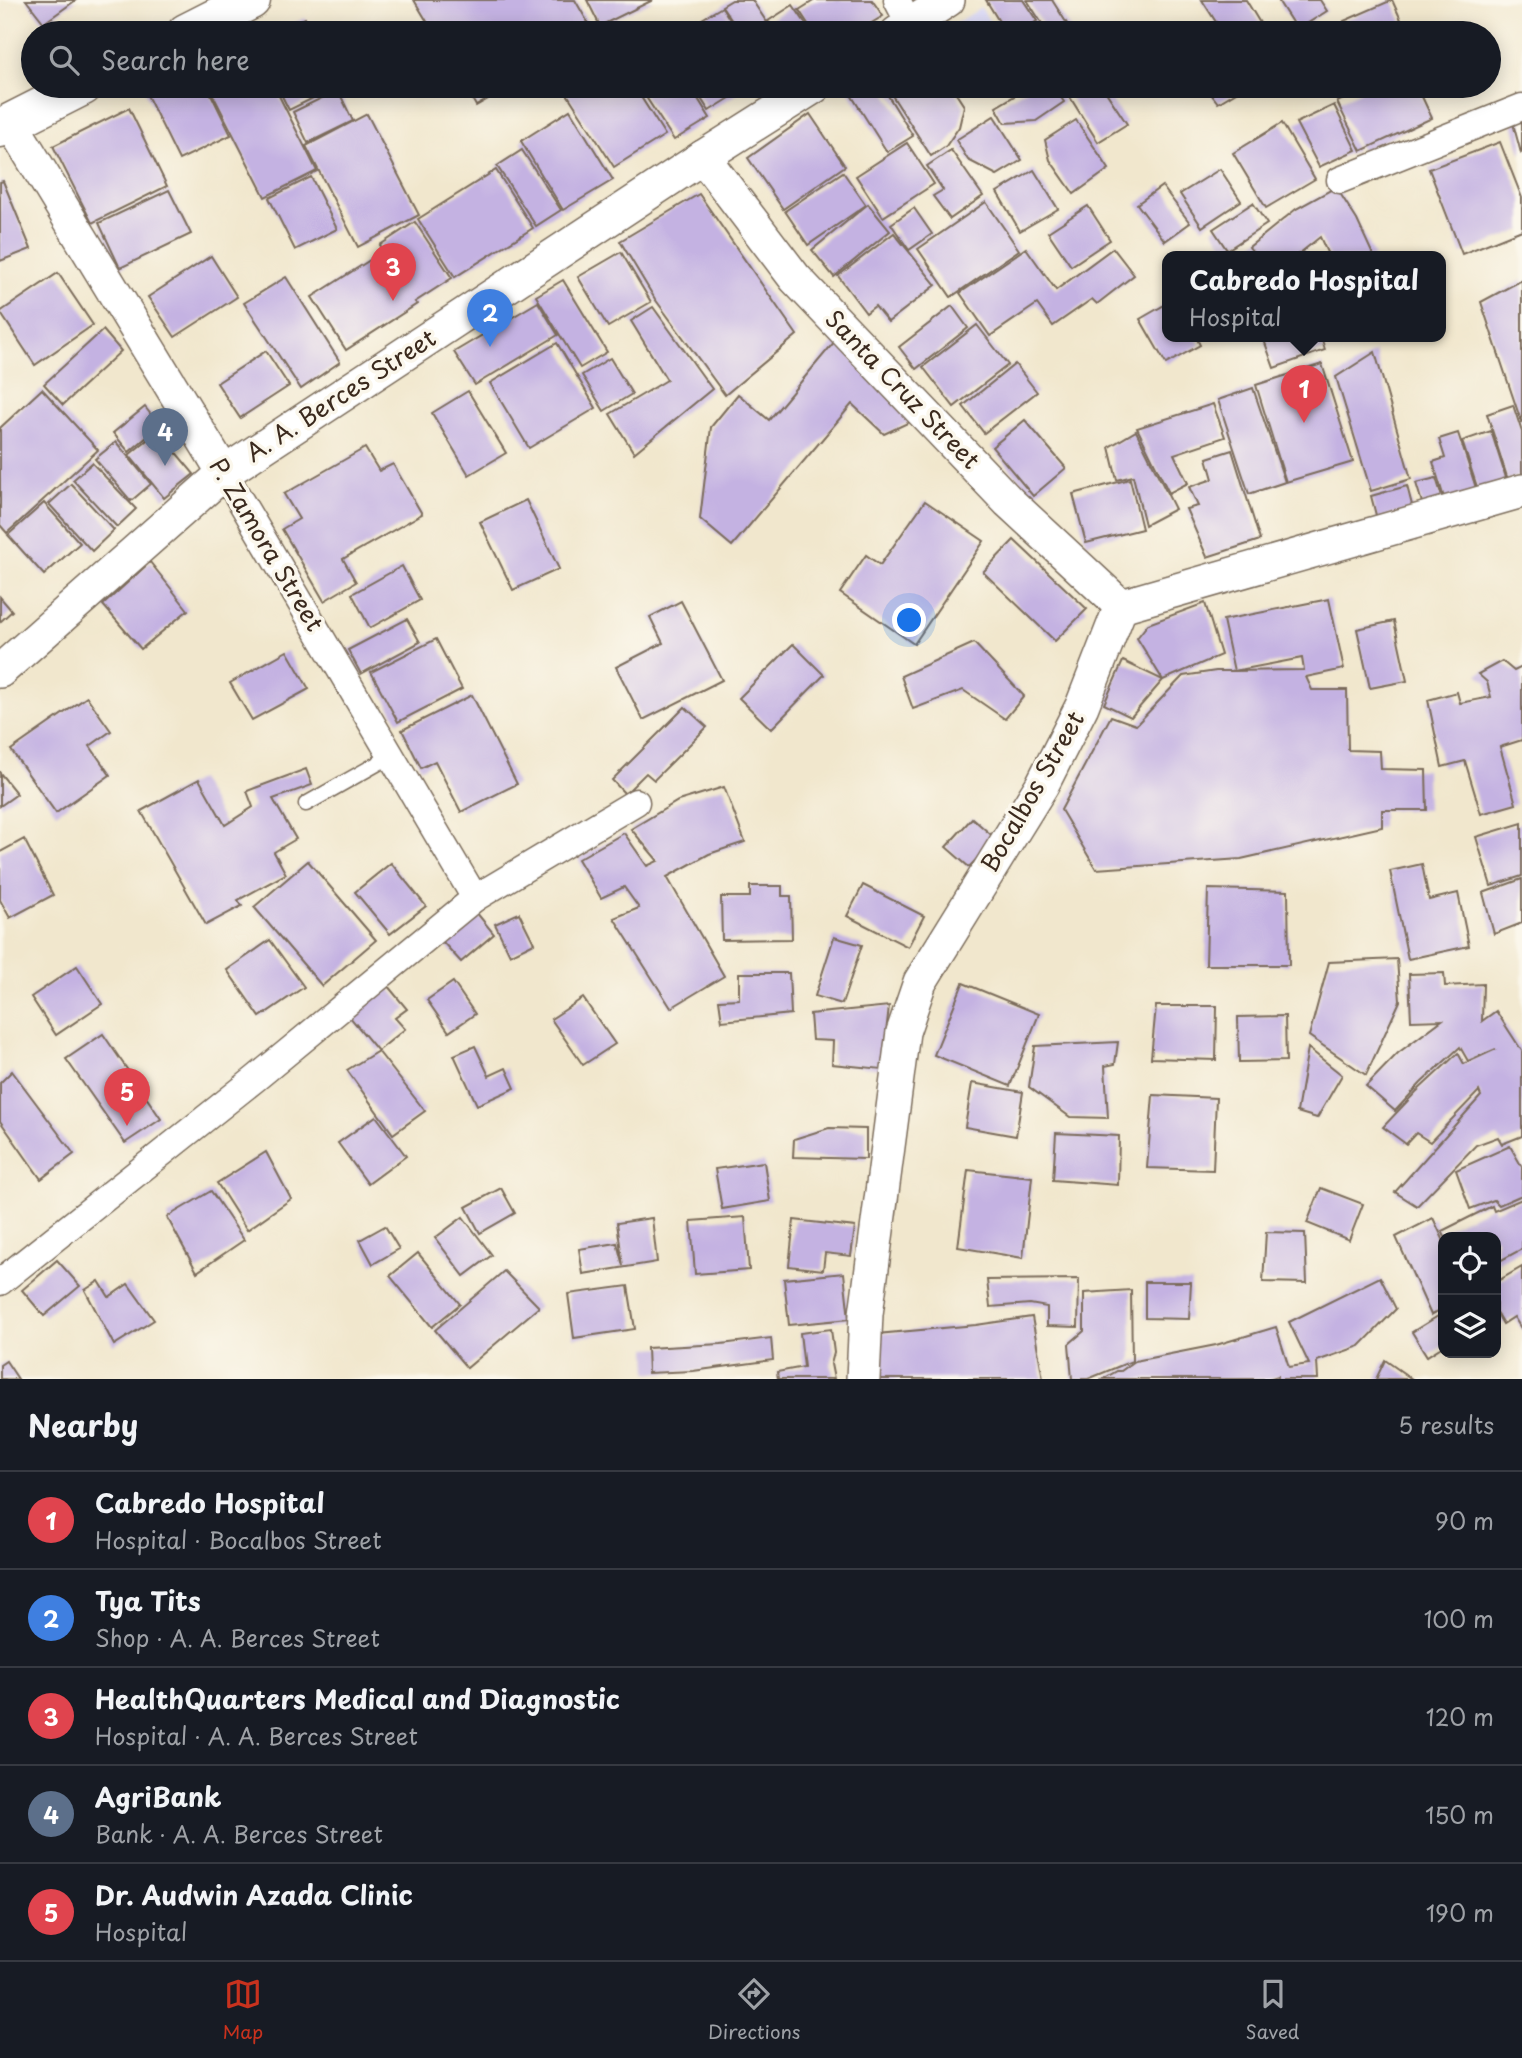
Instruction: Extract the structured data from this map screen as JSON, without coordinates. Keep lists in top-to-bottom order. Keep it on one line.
{"streets":{"street":["Santa Cruz Street","A. A. Berces Street","P. Zamora Street","Bocalbos Street"]},"crossings":[["Santa Cruz Street","A. A. Berces Street"],["Santa Cruz Street","Bocalbos Street"],["A. A. Berces Street","P. Zamora Street"]],"page":{"search":"Search here","pins":["3","2","1","4","5"],"popup":["Cabredo Hospital","Hospital"],"heading":["Nearby","5 results"],"list":[{"mark":"1","name":"Cabredo Hospital","note":"Hospital · Bocalbos Street","value":"90 m"},{"mark":"2","name":"Tya Tits","note":"Shop · A. A. Berces Street","value":"100 m"},{"mark":"3","name":"HealthQuarters Medical and Diagnostic","note":"Hospital · A. A. Berces Street","value":"120 m"},{"mark":"4","name":"AgriBank","note":"Bank · A. A. Berces Street","value":"150 m"},{"mark":"5","name":"Dr. Audwin Azada Clinic","note":"Hospital","value":"190 m"}],"nav":["Map","Directions","Saved"]}}
